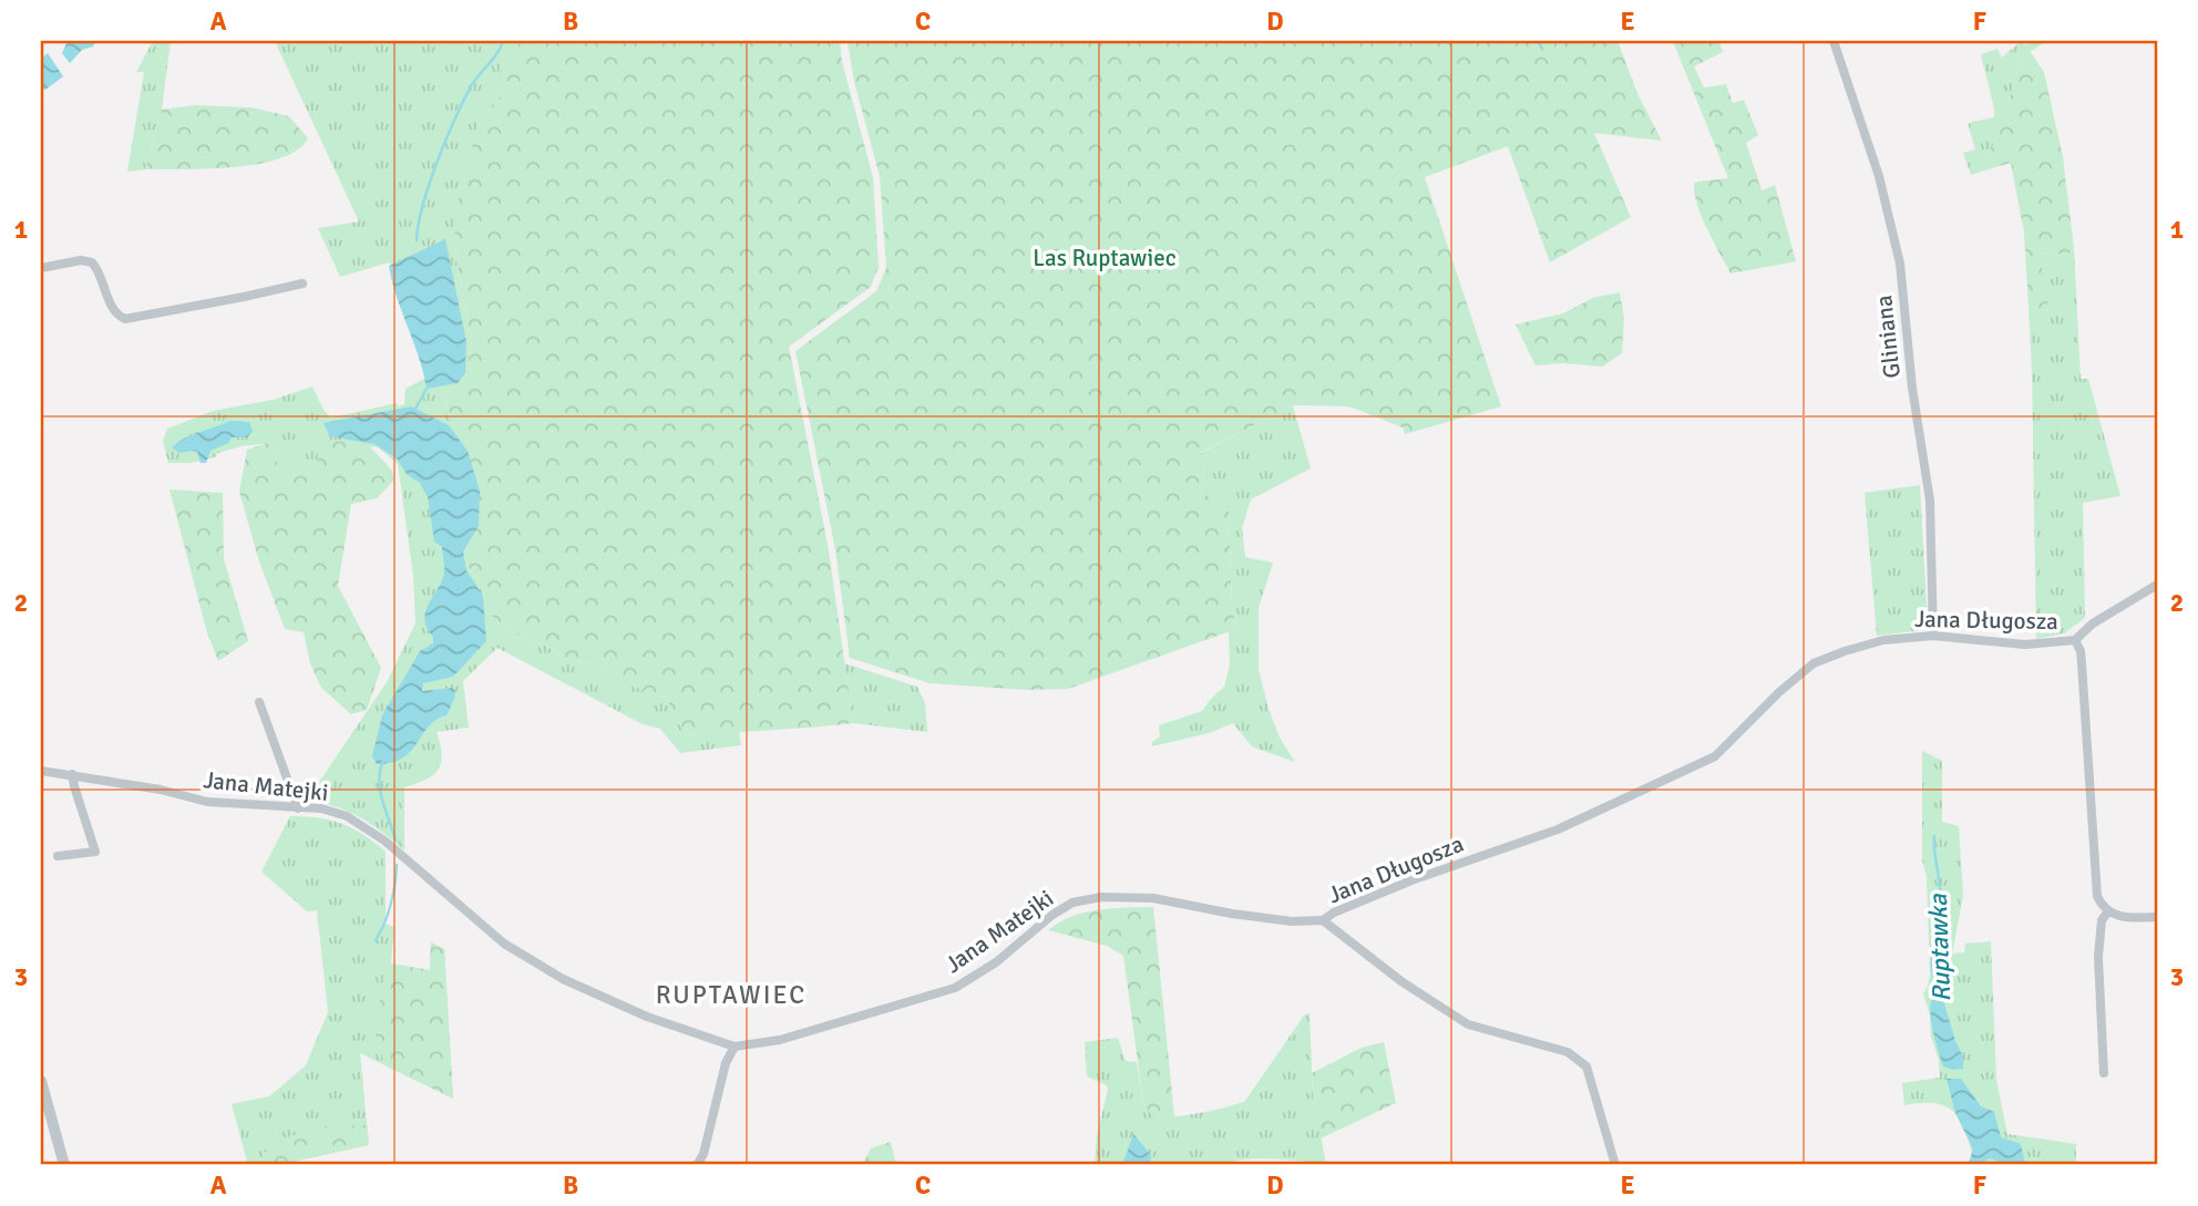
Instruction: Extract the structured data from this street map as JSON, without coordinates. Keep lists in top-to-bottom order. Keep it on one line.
{"streets":{"street":["Gliniana","Jana Długosza","Jana Matejki"]},"crossings":[["Gliniana","Jana Długosza"],["Jana Długosza","Jana Matejki"]],"districts":["RUPTAWIEC"],"water":["Ruptawka"],"parks":["Las Ruptawiec"],"grid":{"columns":["A","B","C","D","E","F"],"rows":["1","2","3"]}}
